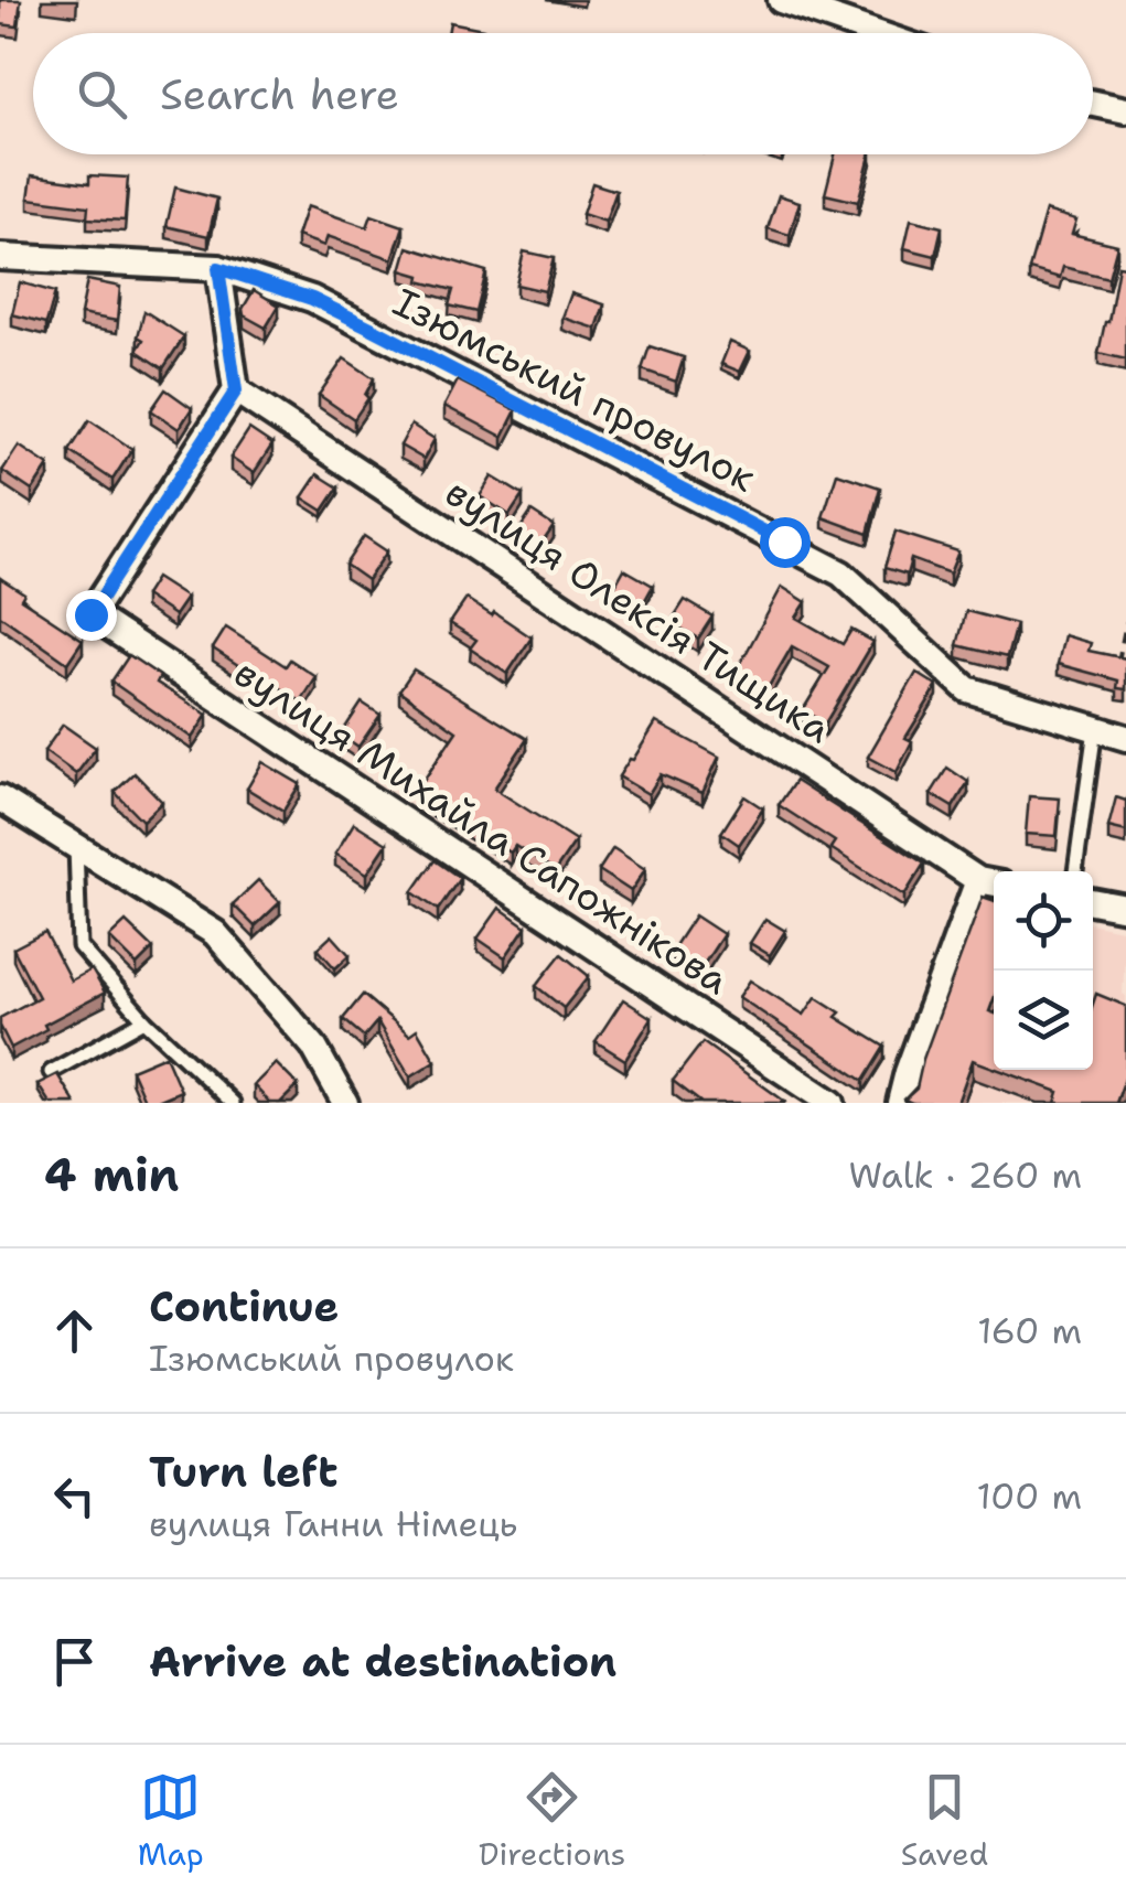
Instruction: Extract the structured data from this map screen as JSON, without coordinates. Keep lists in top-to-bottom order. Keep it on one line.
{"streets":{"street":["Ізюмський провулок","вулиця Олексія Тищика","вулиця Михайла Сапожнікова"]},"crossings":[["вулиця Олексія Тищика","вулиця Михайла Сапожнікова"]],"page":{"search":"Search here","heading":["4 min","Walk · 260 m"],"list":[["Continue","Ізюмський провулок","160 m"],["Turn left","вулиця Ганни Німець","100 m"],"Arrive at destination"],"nav":["Map","Directions","Saved"]}}
